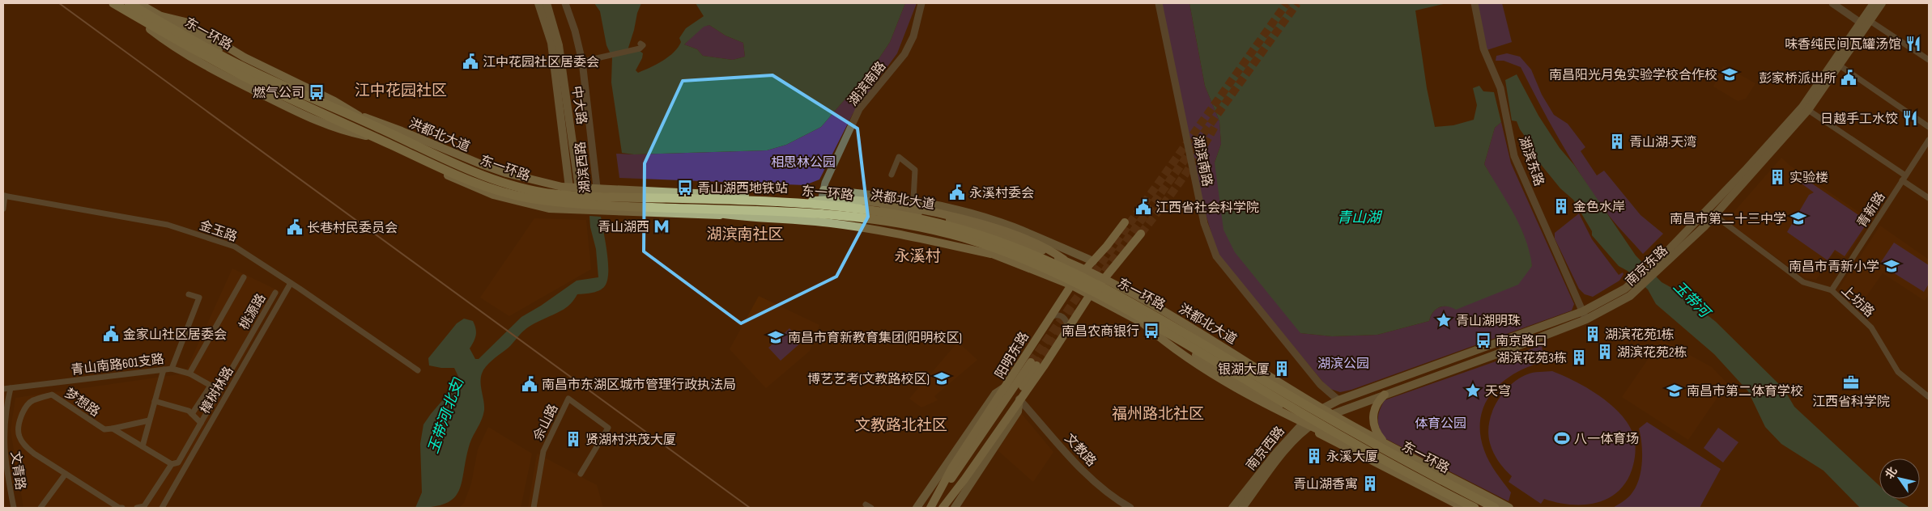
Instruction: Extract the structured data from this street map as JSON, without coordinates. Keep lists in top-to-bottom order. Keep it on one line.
{"streets":{"highway":["东一环路"],"main road":["中大路","洪都北大道","南京东路","阳明东路","南京西路"],"street":["湖滨南路","湖滨东路","湖滨西路","青新路","金玉路","上坊路","桃源路","青山南路601支路","樟树林路","梦想路","佘山路","文教路","文青路"]},"crossings":[["湖滨南路","洪都北大道"],["湖滨南路","南京东路"],["中大路","洪都北大道"],["洪都北大道","湖滨西路"],["洪都北大道","南京东路"],["洪都北大道","阳明东路"],["洪都北大道","南京西路"],["湖滨东路","南京东路"],["青新路","上坊路"],["金玉路","樟树林路"],["南京东路","上坊路"],["南京东路","南京西路"],["桃源路","梦想路"],["阳明东路","文教路"],["青山南路601支路","文青路"],["樟树林路","梦想路"]],"districts":["江中花园社区","湖滨南社区","永溪村","福州路北社区","文教路北社区"],"water":["青山湖","玉带河","玉带河(北支)"],"parks":["相思林公园","湖滨公园","体育公园"],"places":{"restaurant":["味香纯民间瓦罐汤馆","日越手工水饺"],"public building":["江中花园社区居委会","彭家桥派出所","永溪村委会","江西省社会科学院","长巷村民委员会","金家山社区居委会","南昌市东湖区城市管理行政执法局"],"school or university":["南昌阳光月兔实验学校合作校","南昌市第二十三中学","南昌市青新小学","南昌市育新教育集团(阳明校区)","博艺艺考(文教路校区)","南昌市第二体育学校"],"bus stop":["燃气公司","青山湖西地铁站","南昌农商银行","南京路口"],"building":["青山湖·天湾","实验楼","金色水岸","湖滨花苑1栋","湖滨花苑2栋","湖滨花苑3栋","银湖大厦","贤湖村洪茂大厦","永溪大厦","青山湖香寓"],"metro station":["青山湖西"],"place":["青山湖明珠","天穹"],"office":["江西省科学院"],"sports":["八一体育场"]},"north":"top left"}
